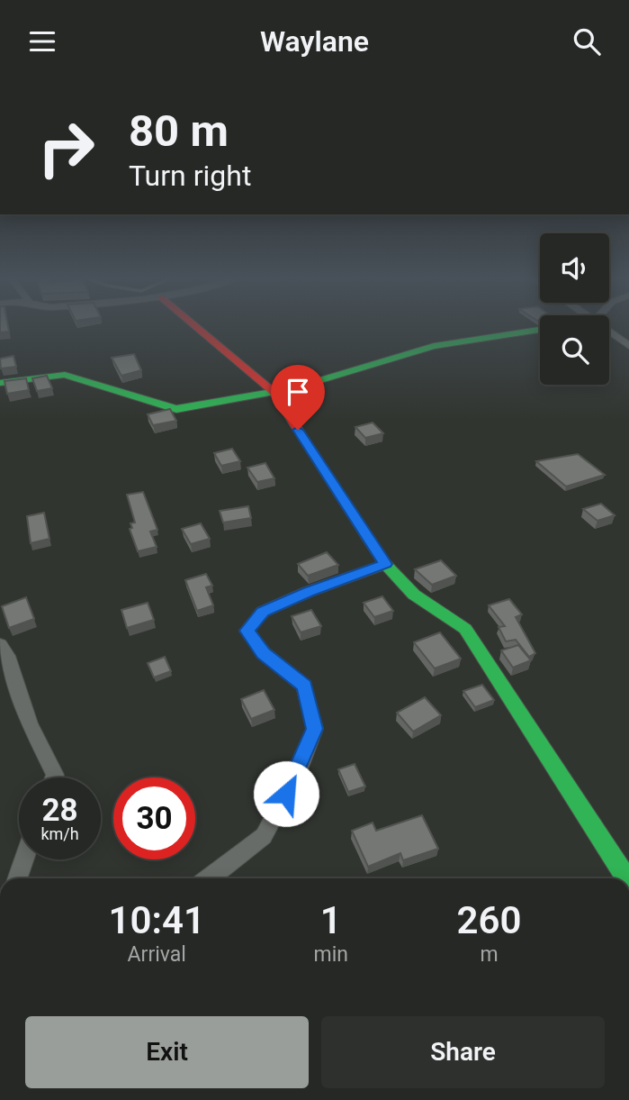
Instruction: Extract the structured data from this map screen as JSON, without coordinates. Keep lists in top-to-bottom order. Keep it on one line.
{"page":{"header":"Waylane","turn":["80 m","Turn right"],"speed":"28 km/h","limit":"30","eta":["10:41","Arrival","1","min","260","m"],"buttons":["Exit","Share"]}}
